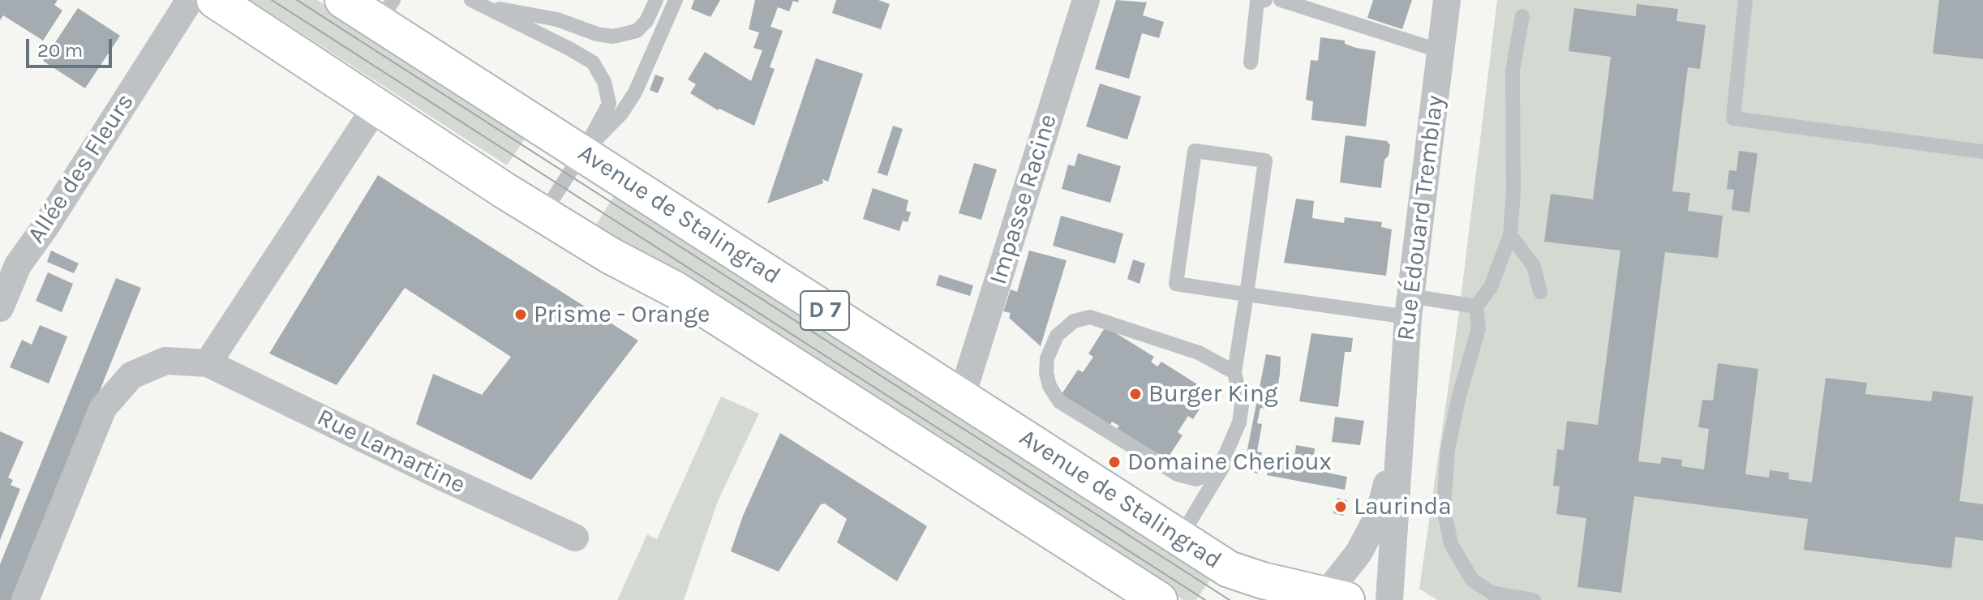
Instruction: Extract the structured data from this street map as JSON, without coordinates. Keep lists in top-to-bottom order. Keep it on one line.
{"streets":{"main road":["Avenue de Stalingrad","D 7"],"street":["Allée des Fleurs","Impasse Racine","Rue Édouard Tremblay","Rue Lamartine"]},"crossings":[["Impasse Racine","Avenue de Stalingrad"],["Avenue de Stalingrad","Rue Édouard Tremblay"]],"places":["Prisme - Orange","Burger King","Domaine Cherioux","Laurinda"],"scale_bar":"20 m"}
